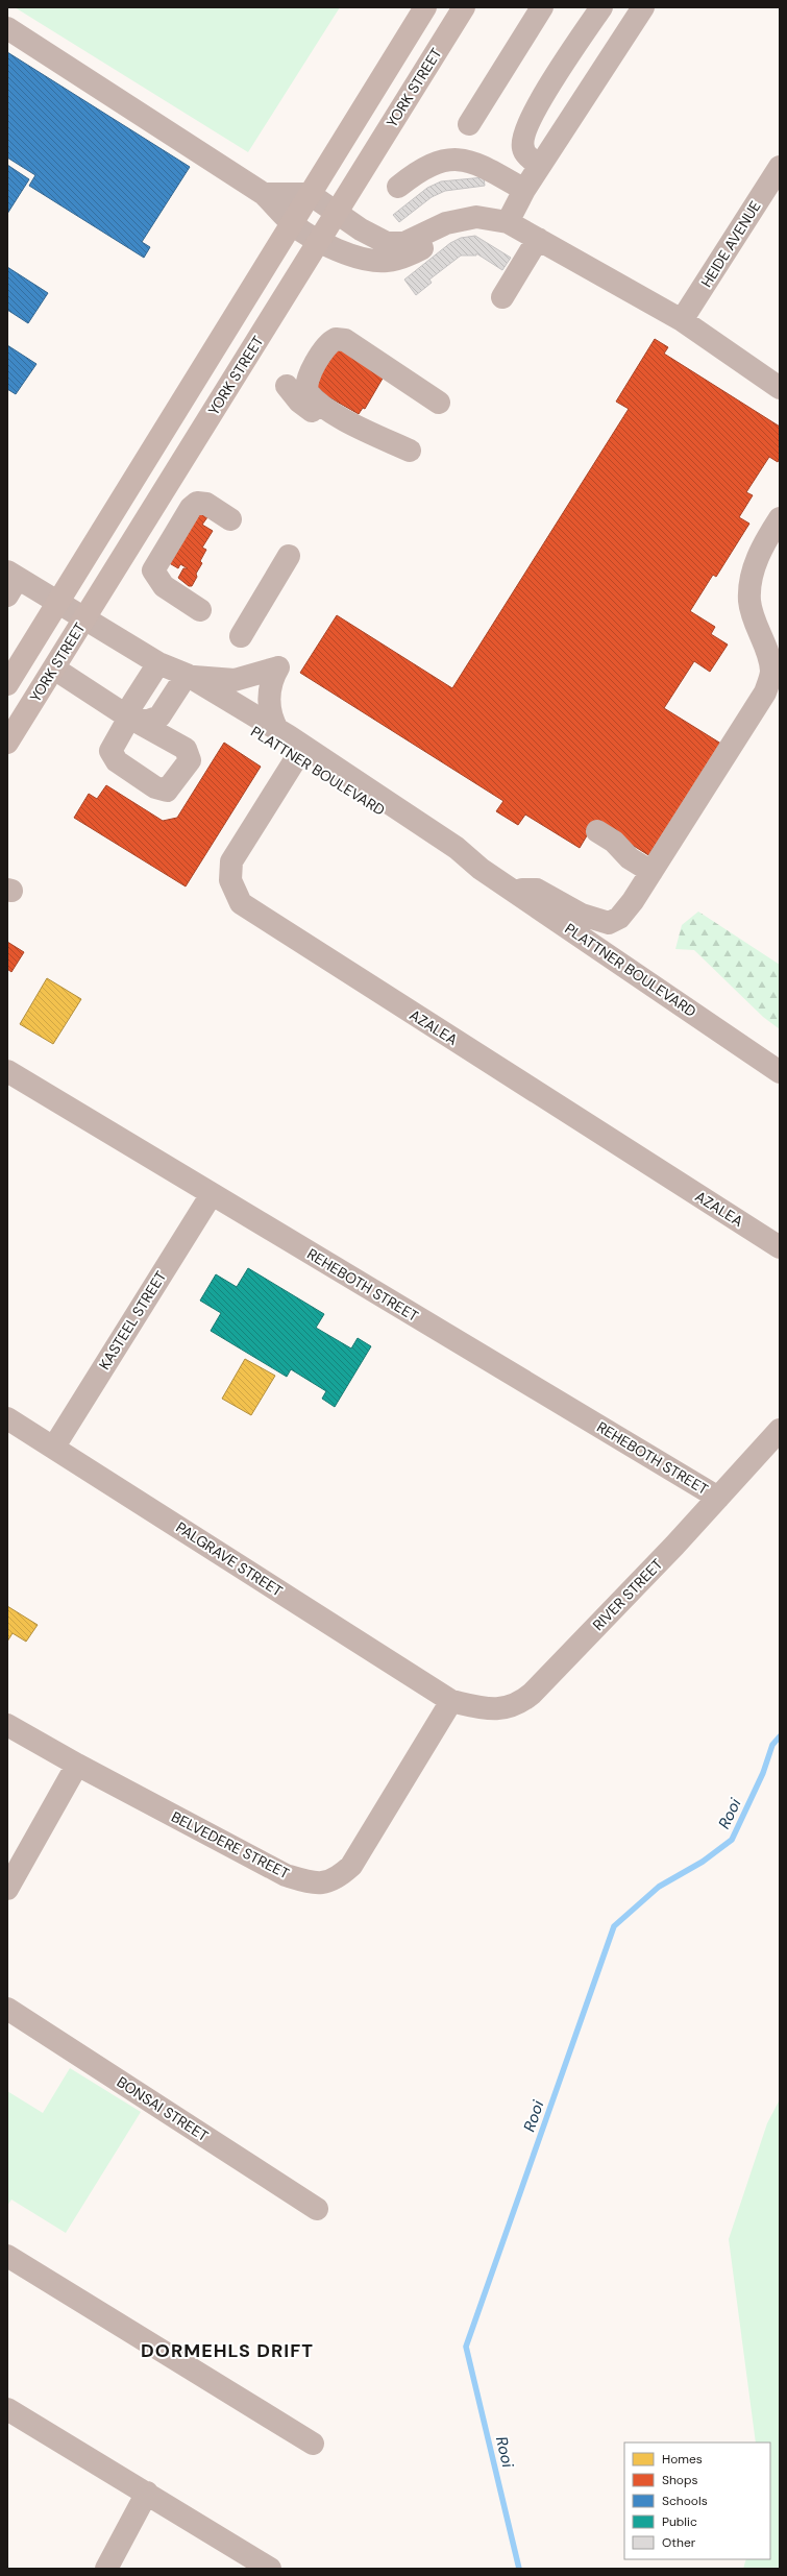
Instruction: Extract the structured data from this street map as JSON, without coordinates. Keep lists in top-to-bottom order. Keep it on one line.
{"streets":{"main road":["YORK STREET"],"street":["HEIDE AVENUE","PLATTNER BOULEVARD","AZALEA","REHEBOTH STREET","KASTEEL STREET","PALGRAVE STREET","RIVER STREET","BELVEDERE STREET","BONSAI STREET"]},"crossings":[["YORK STREET","PLATTNER BOULEVARD"],["PLATTNER BOULEVARD","AZALEA"],["REHEBOTH STREET","KASTEEL STREET"],["REHEBOTH STREET","RIVER STREET"],["KASTEEL STREET","PALGRAVE STREET"],["PALGRAVE STREET","RIVER STREET"],["PALGRAVE STREET","BELVEDERE STREET"],["RIVER STREET","BELVEDERE STREET"]],"districts":["DORMEHLS DRIFT"],"water":["Rooi"],"legend":["Homes","Shops","Schools","Public","Other"]}
